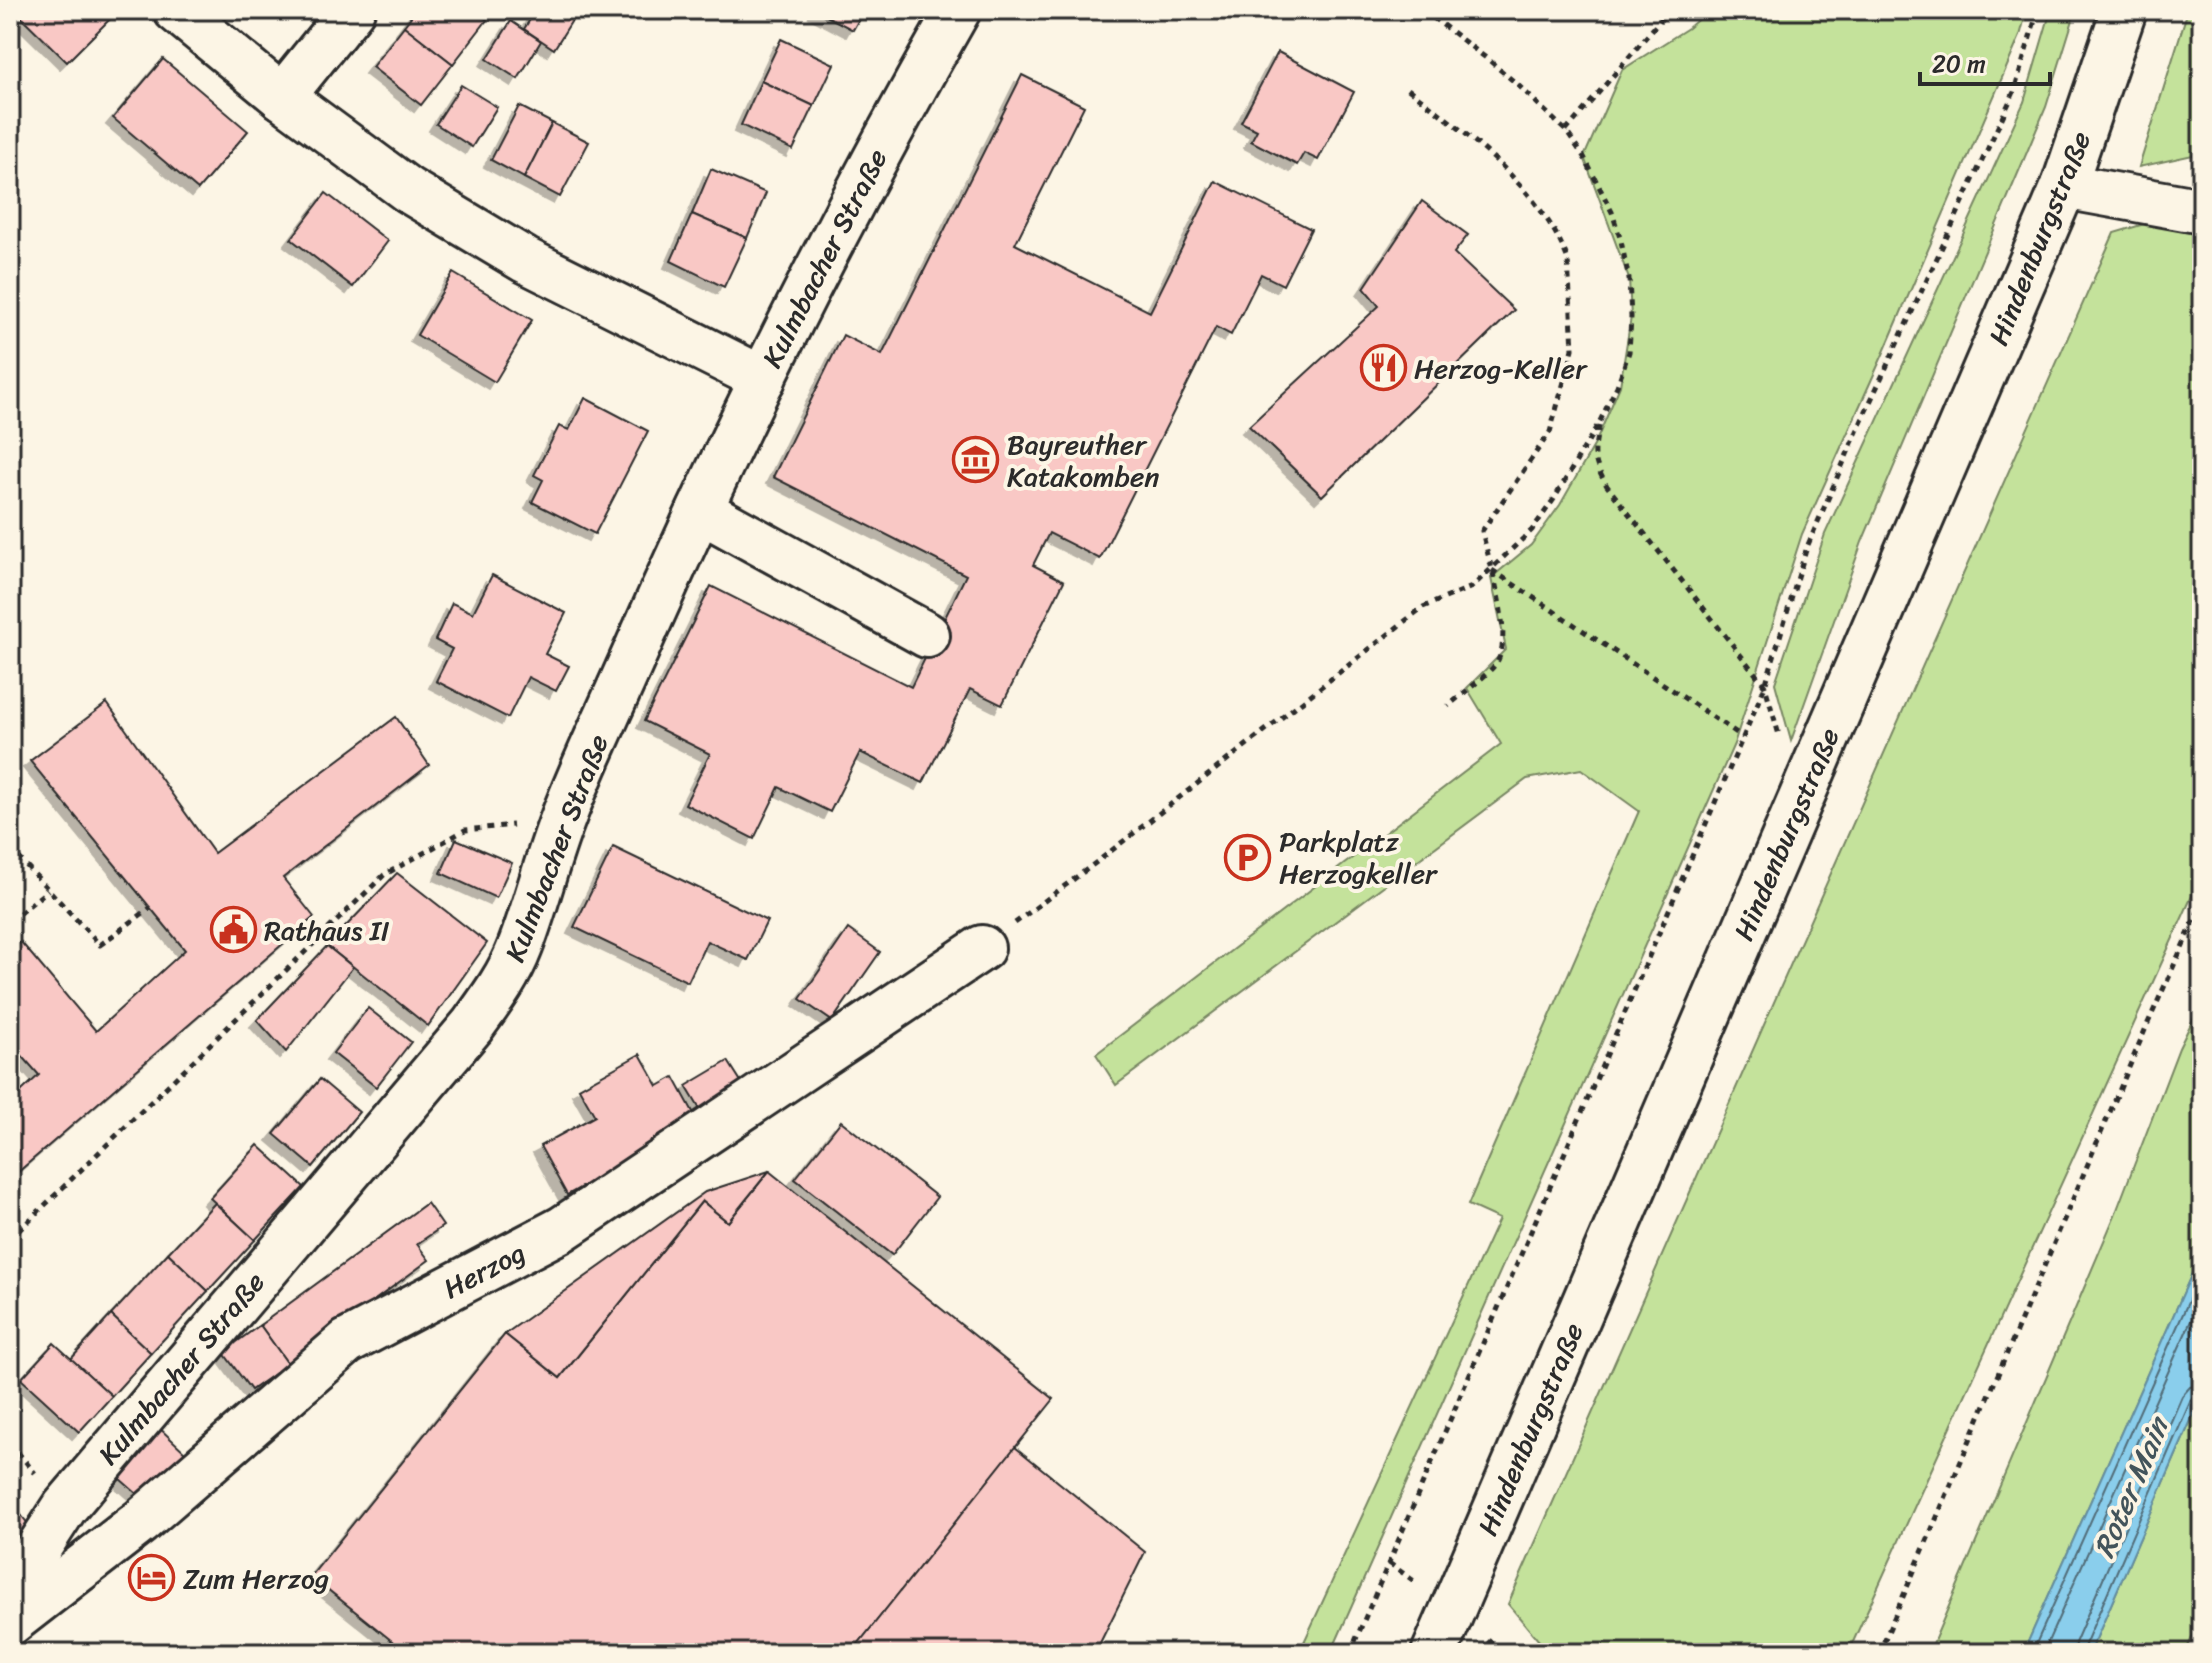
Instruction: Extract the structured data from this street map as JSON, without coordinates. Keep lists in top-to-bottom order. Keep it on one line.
{"streets":{"street":["Hindenburgstraße","Kulmbacher Straße","Herzog"]},"water":["Roter Main"],"places":{"restaurant":["Herzog-Keller"],"museum":["Bayreuther Katakomben"],"parking":["Parkplatz Herzogkeller"],"public building":["Rathaus II"],"hotel":["Zum Herzog"]},"scale_bar":"20 m"}
